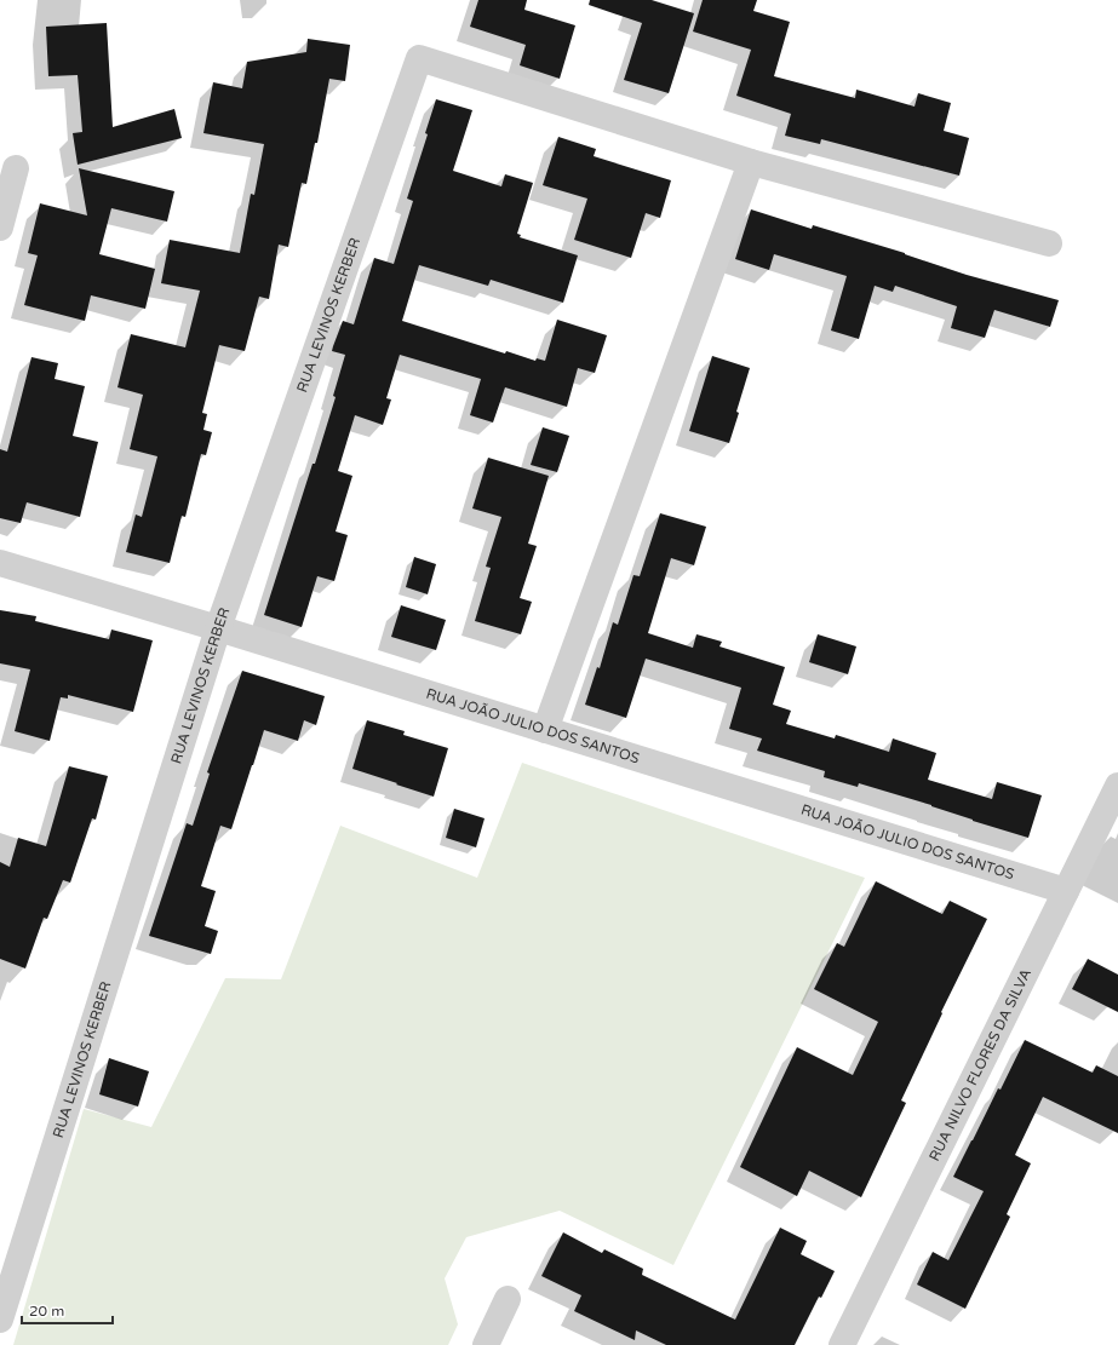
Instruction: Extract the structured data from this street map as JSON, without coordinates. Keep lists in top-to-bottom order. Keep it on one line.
{"streets":{"street":["RUA LEVINOS KERBER","RUA JOÃO JULIO DOS SANTOS","RUA NILVO FLORES DA SILVA"]},"crossings":[["RUA LEVINOS KERBER","RUA JOÃO JULIO DOS SANTOS"],["RUA JOÃO JULIO DOS SANTOS","RUA NILVO FLORES DA SILVA"]],"scale_bar":"20 m"}
